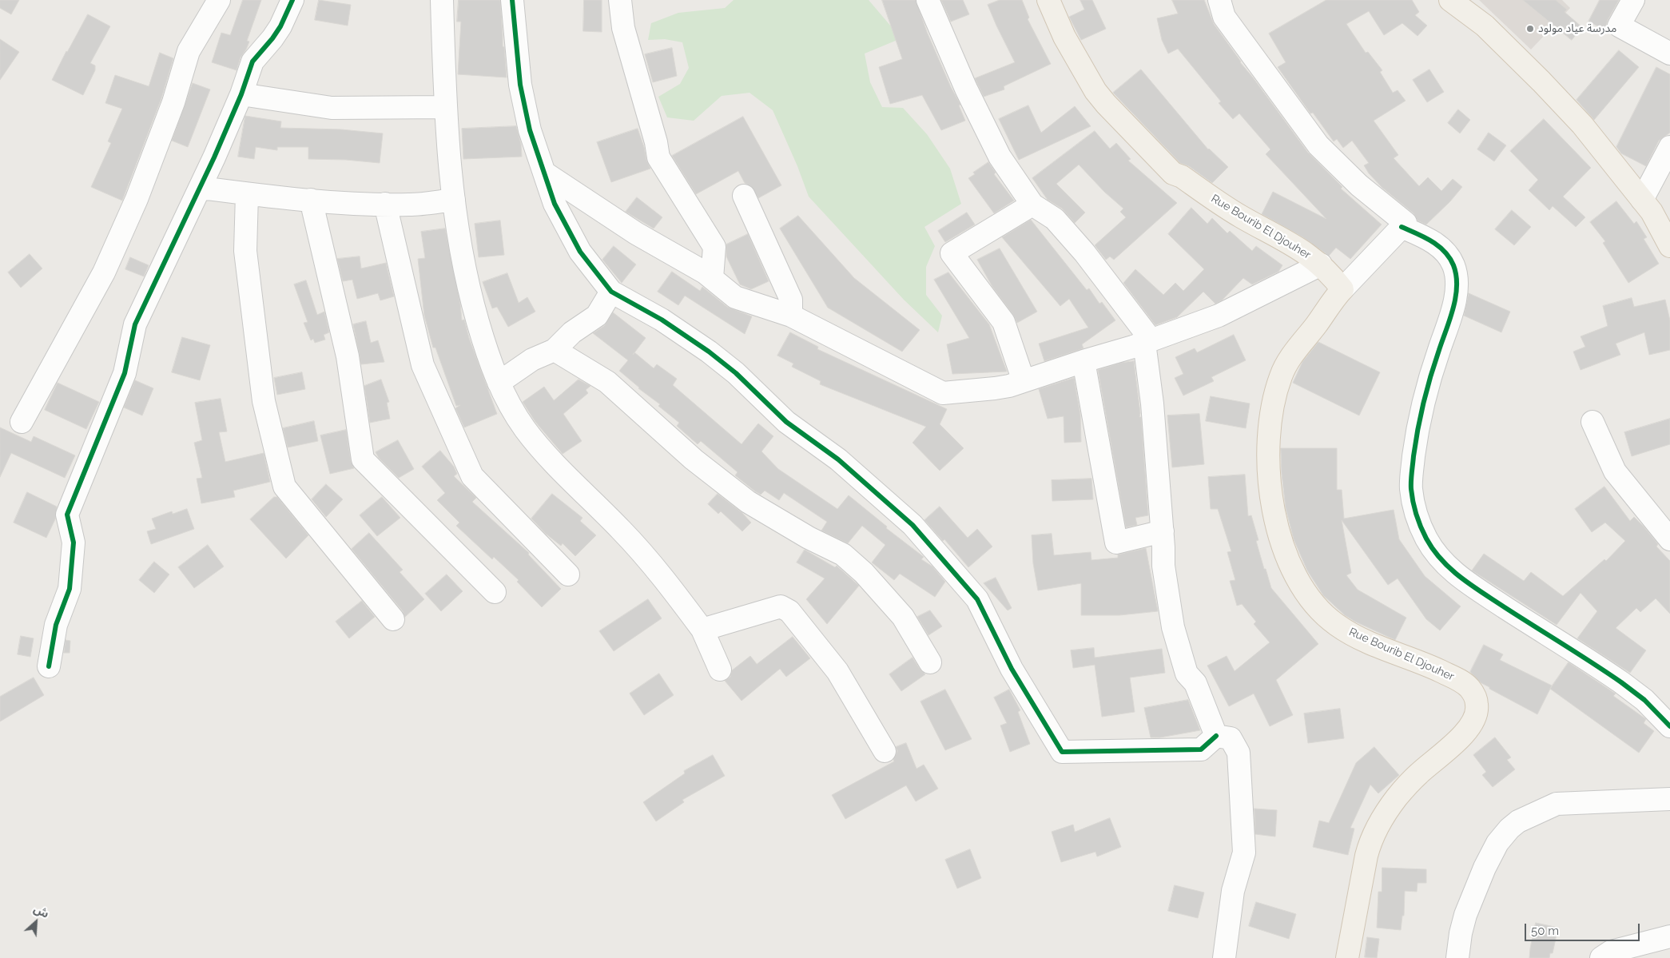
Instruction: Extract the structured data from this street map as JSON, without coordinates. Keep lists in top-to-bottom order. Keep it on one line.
{"streets":{"main road":["Rue Bourib El Djouher"]},"places":["مدرسة عياد مولود"],"scale_bar":"50 m","north":"top right"}
